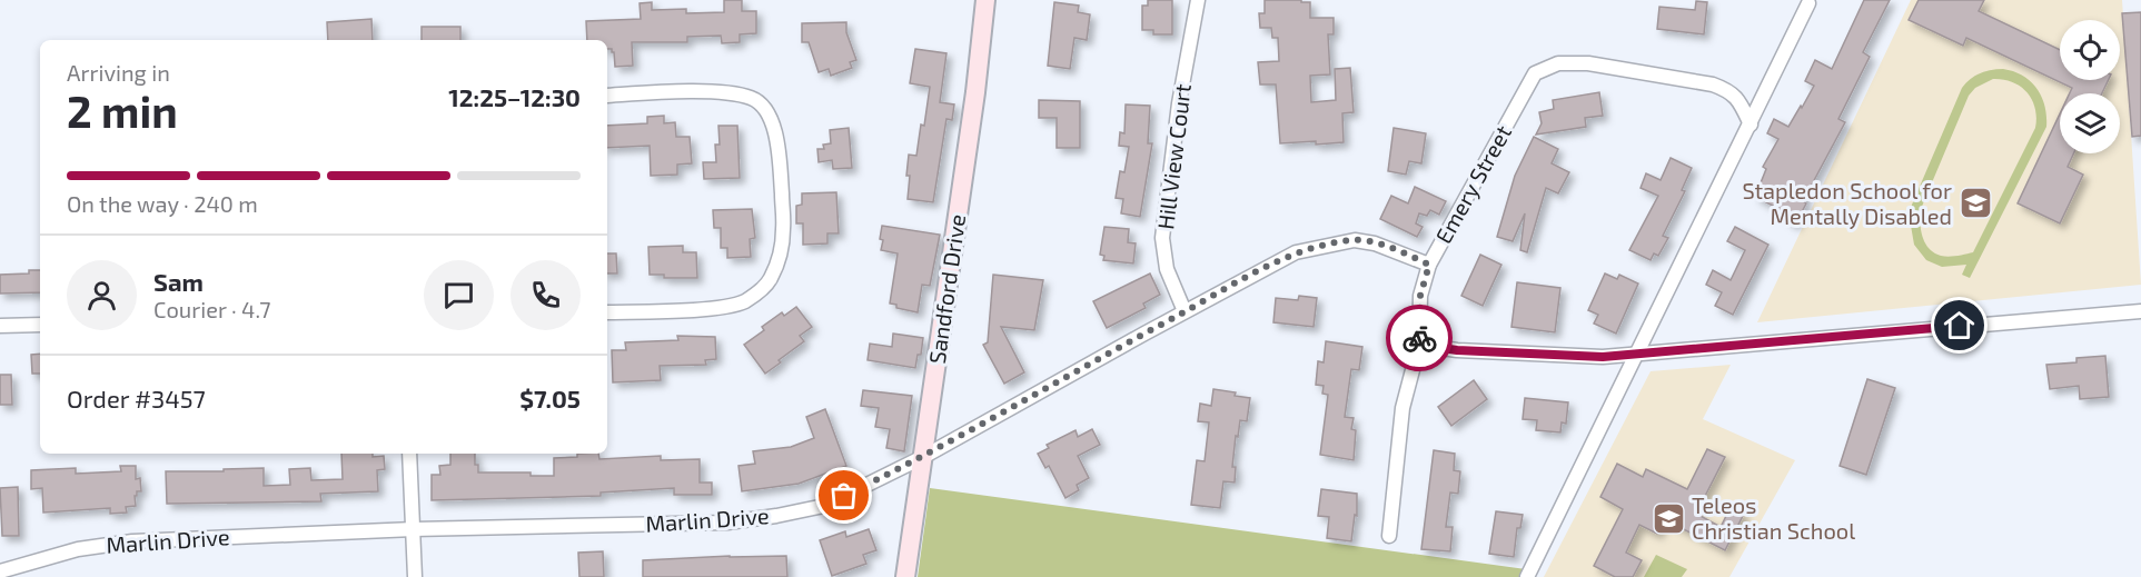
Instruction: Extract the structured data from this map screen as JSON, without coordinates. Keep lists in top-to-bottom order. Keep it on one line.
{"streets":{"street":["Hill View Court","Emery Street","Sandford Drive","Marlin Drive"]},"crossings":[["Hill View Court","Marlin Drive"],["Emery Street","Marlin Drive"],["Sandford Drive","Marlin Drive"]],"places":{"school or university":["Stapledon School for Mentally Disabled","Teleos Christian School"]},"page":{"heading":["2 min","Arriving in","12:25–12:30"],"panel":["Sam","Courier · 4.7","Order #3457","$7.05"],"bar":"On the way · 240 m"}}
